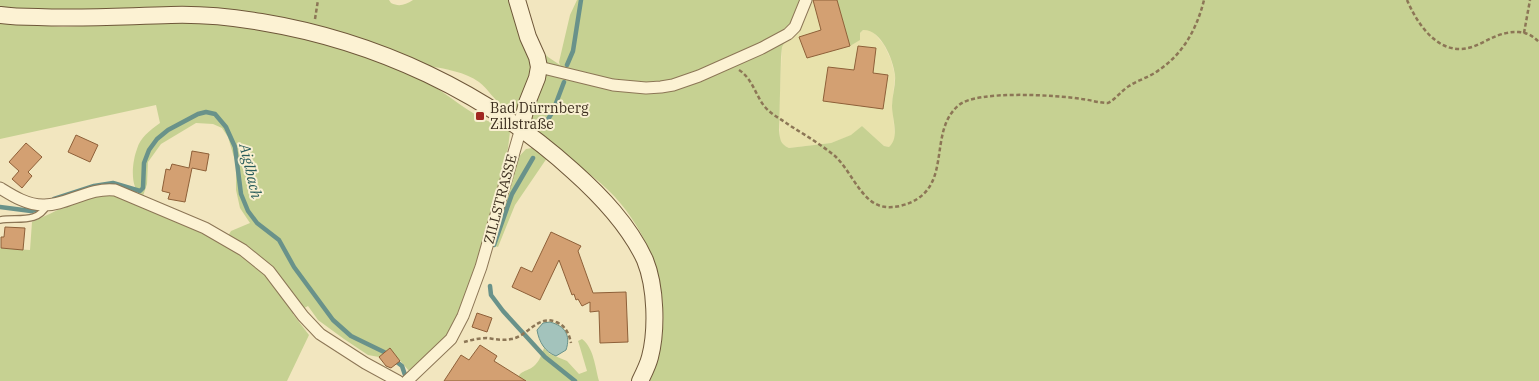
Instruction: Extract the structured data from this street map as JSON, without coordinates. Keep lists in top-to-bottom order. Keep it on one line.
{"streets":{"main road":["ZILLSTRASSE"]},"water":["Aiglbach"],"places":{"transit":["Bad Dürrnberg Zillstraße"]}}
